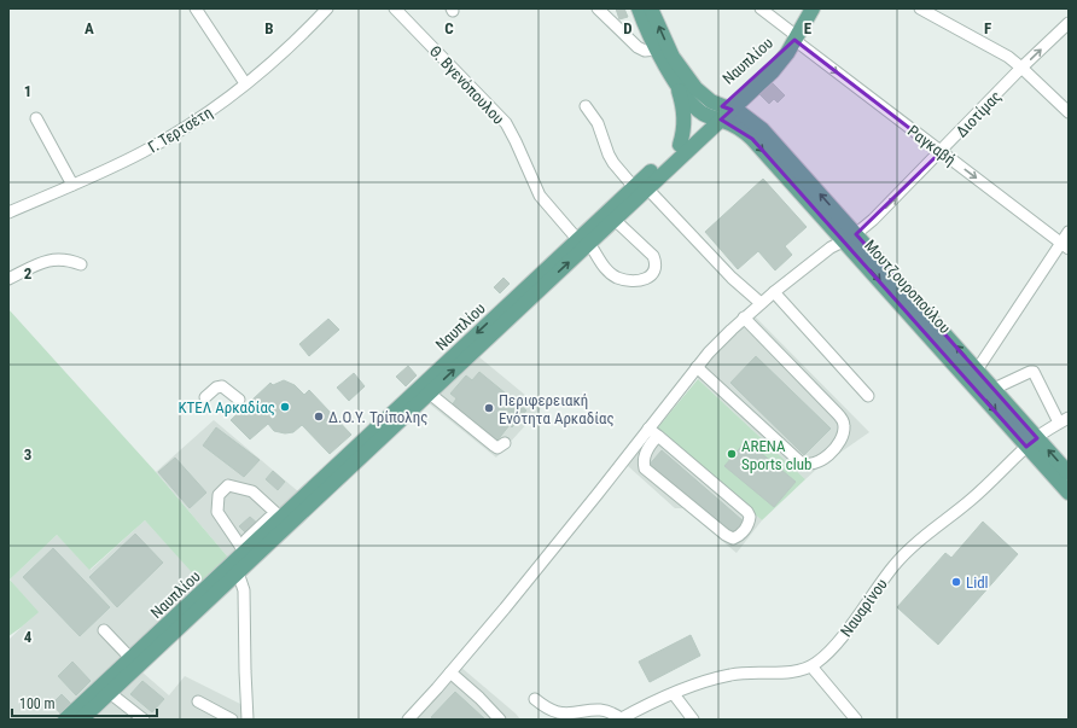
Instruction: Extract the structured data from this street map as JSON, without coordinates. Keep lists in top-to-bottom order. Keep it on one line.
{"streets":{"main road":["Ναυπλίου","Μουτζουροπούλου"],"street":["Θ. Βγενόπουλου","Διοτίμας","Γ. Τερτσέτη","Ραγκαβή","Ναυαρίνου"]},"crossings":[["Ναυπλίου","Θ. Βγενόπουλου"],["Ναυπλίου","Ραγκαβή"],["Ναυπλίου","Μουτζουροπούλου"],["Διοτίμας","Ραγκαβή"],["Διοτίμας","Μουτζουροπούλου"],["Μουτζουροπούλου","Ναυαρίνου"]],"one_way":["Ραγκαβή"],"places":["ΚΤΕΛ Αρκαδίας","Περιφερειακή Ενότητα Αρκαδίας","Δ.Ο.Υ. Τρίπολης","ARENA Sports club","Lidl"],"scale_bar":"100 m","grid":{"columns":["A","B","C","D","E","F"],"rows":["1","2","3","4"]}}
